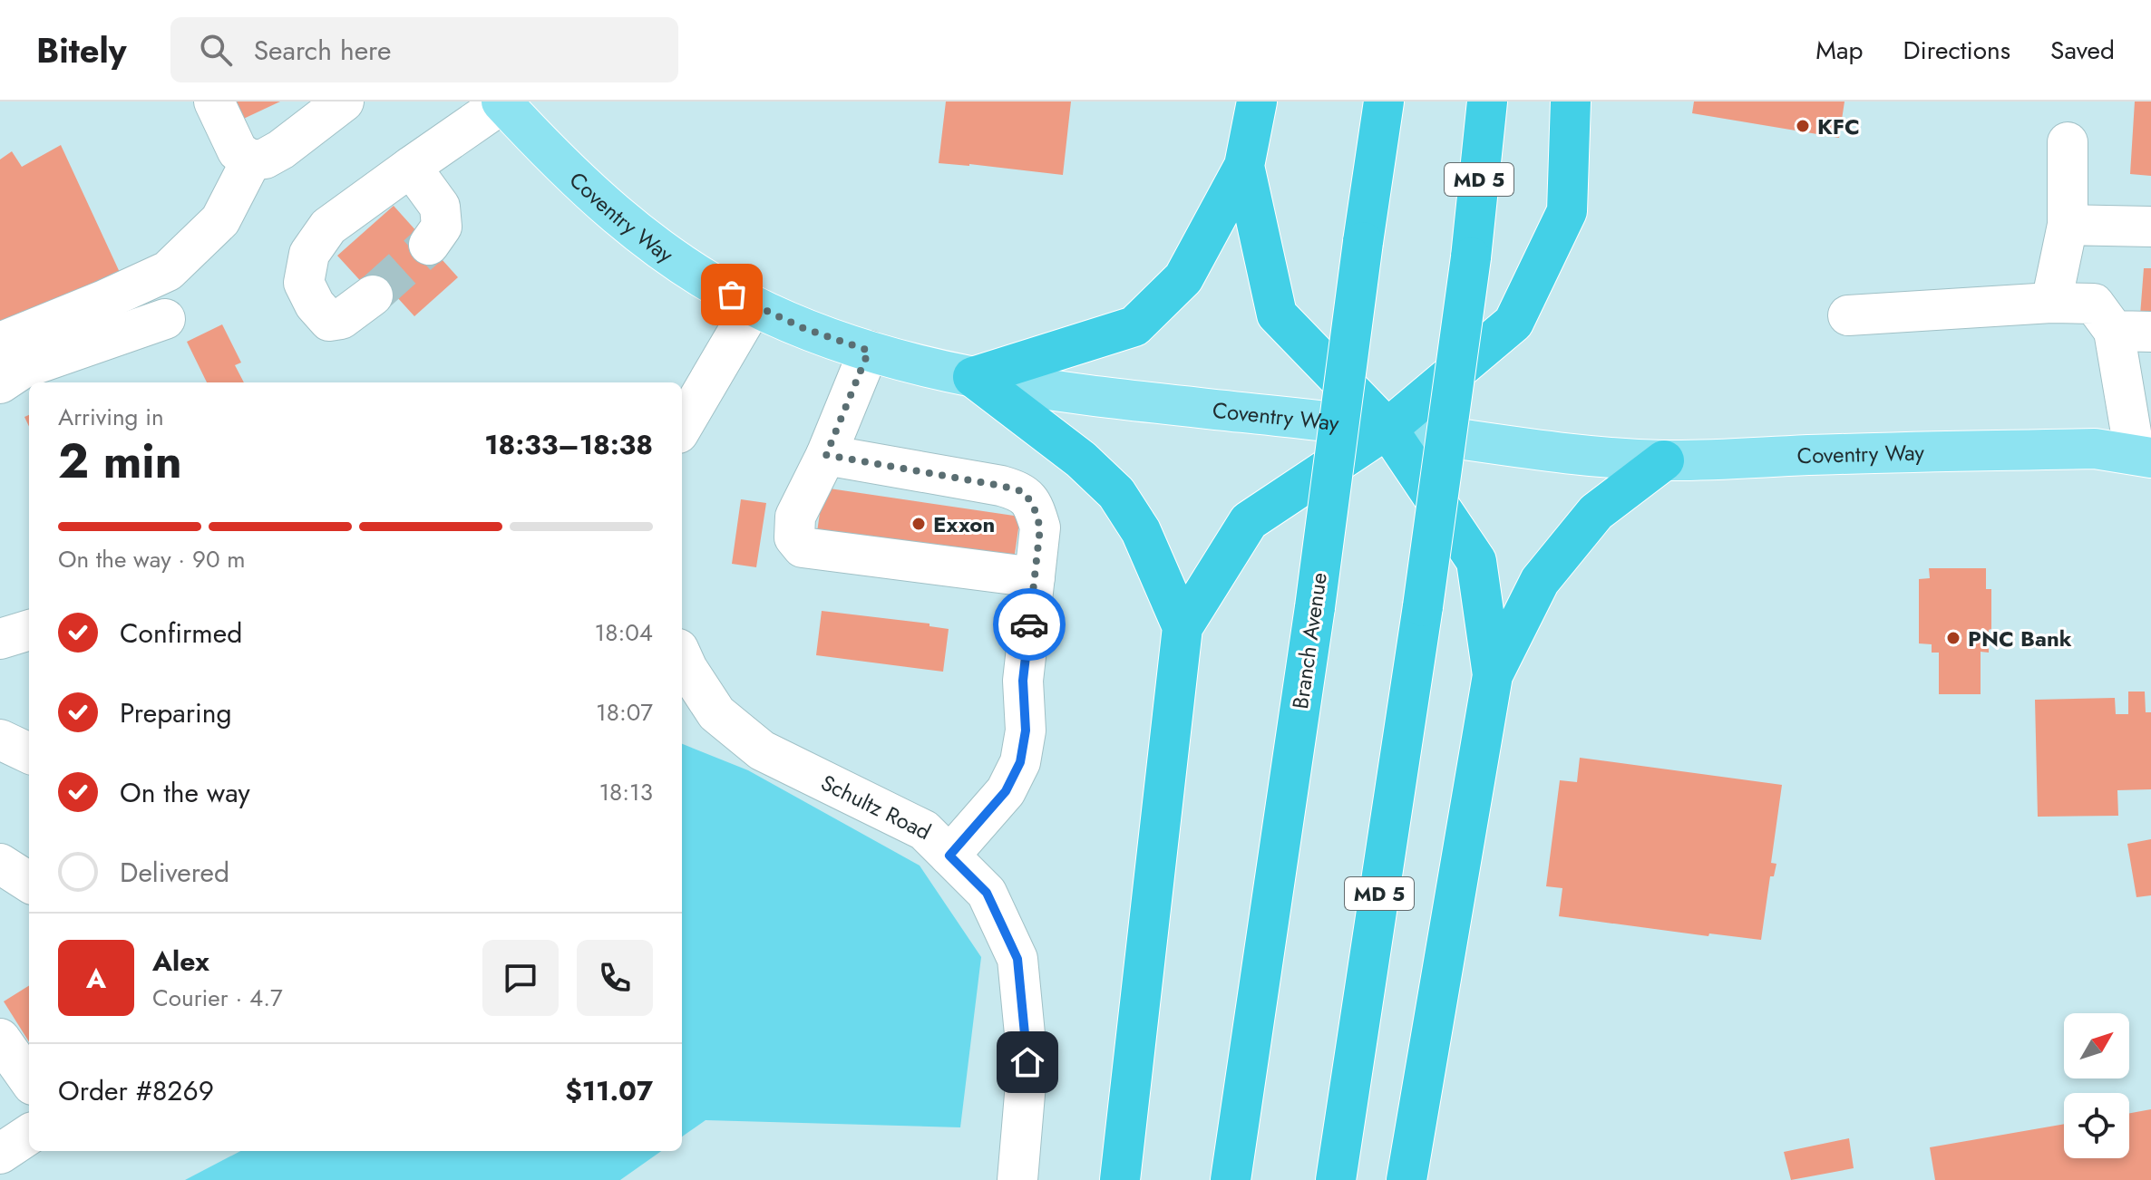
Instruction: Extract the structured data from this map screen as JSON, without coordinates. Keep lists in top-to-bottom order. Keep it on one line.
{"streets":{"highway":["MD 5","Branch Avenue"],"main road":["Coventry Way"],"street":["Schultz Road"]},"places":["KFC","Exxon","PNC Bank"],"north":"top right","page":{"header":"Bitely","search":"Search here","nav":["Map","Directions","Saved"],"heading":["2 min","Arriving in","18:33–18:38"],"panel":["Alex","Courier · 4.7","Order #8269","$11.07"],"bar":"On the way · 90 m","list":[["Confirmed","18:04"],["Preparing","18:07"],["On the way","18:13"],"Delivered"],"round":"A"}}
